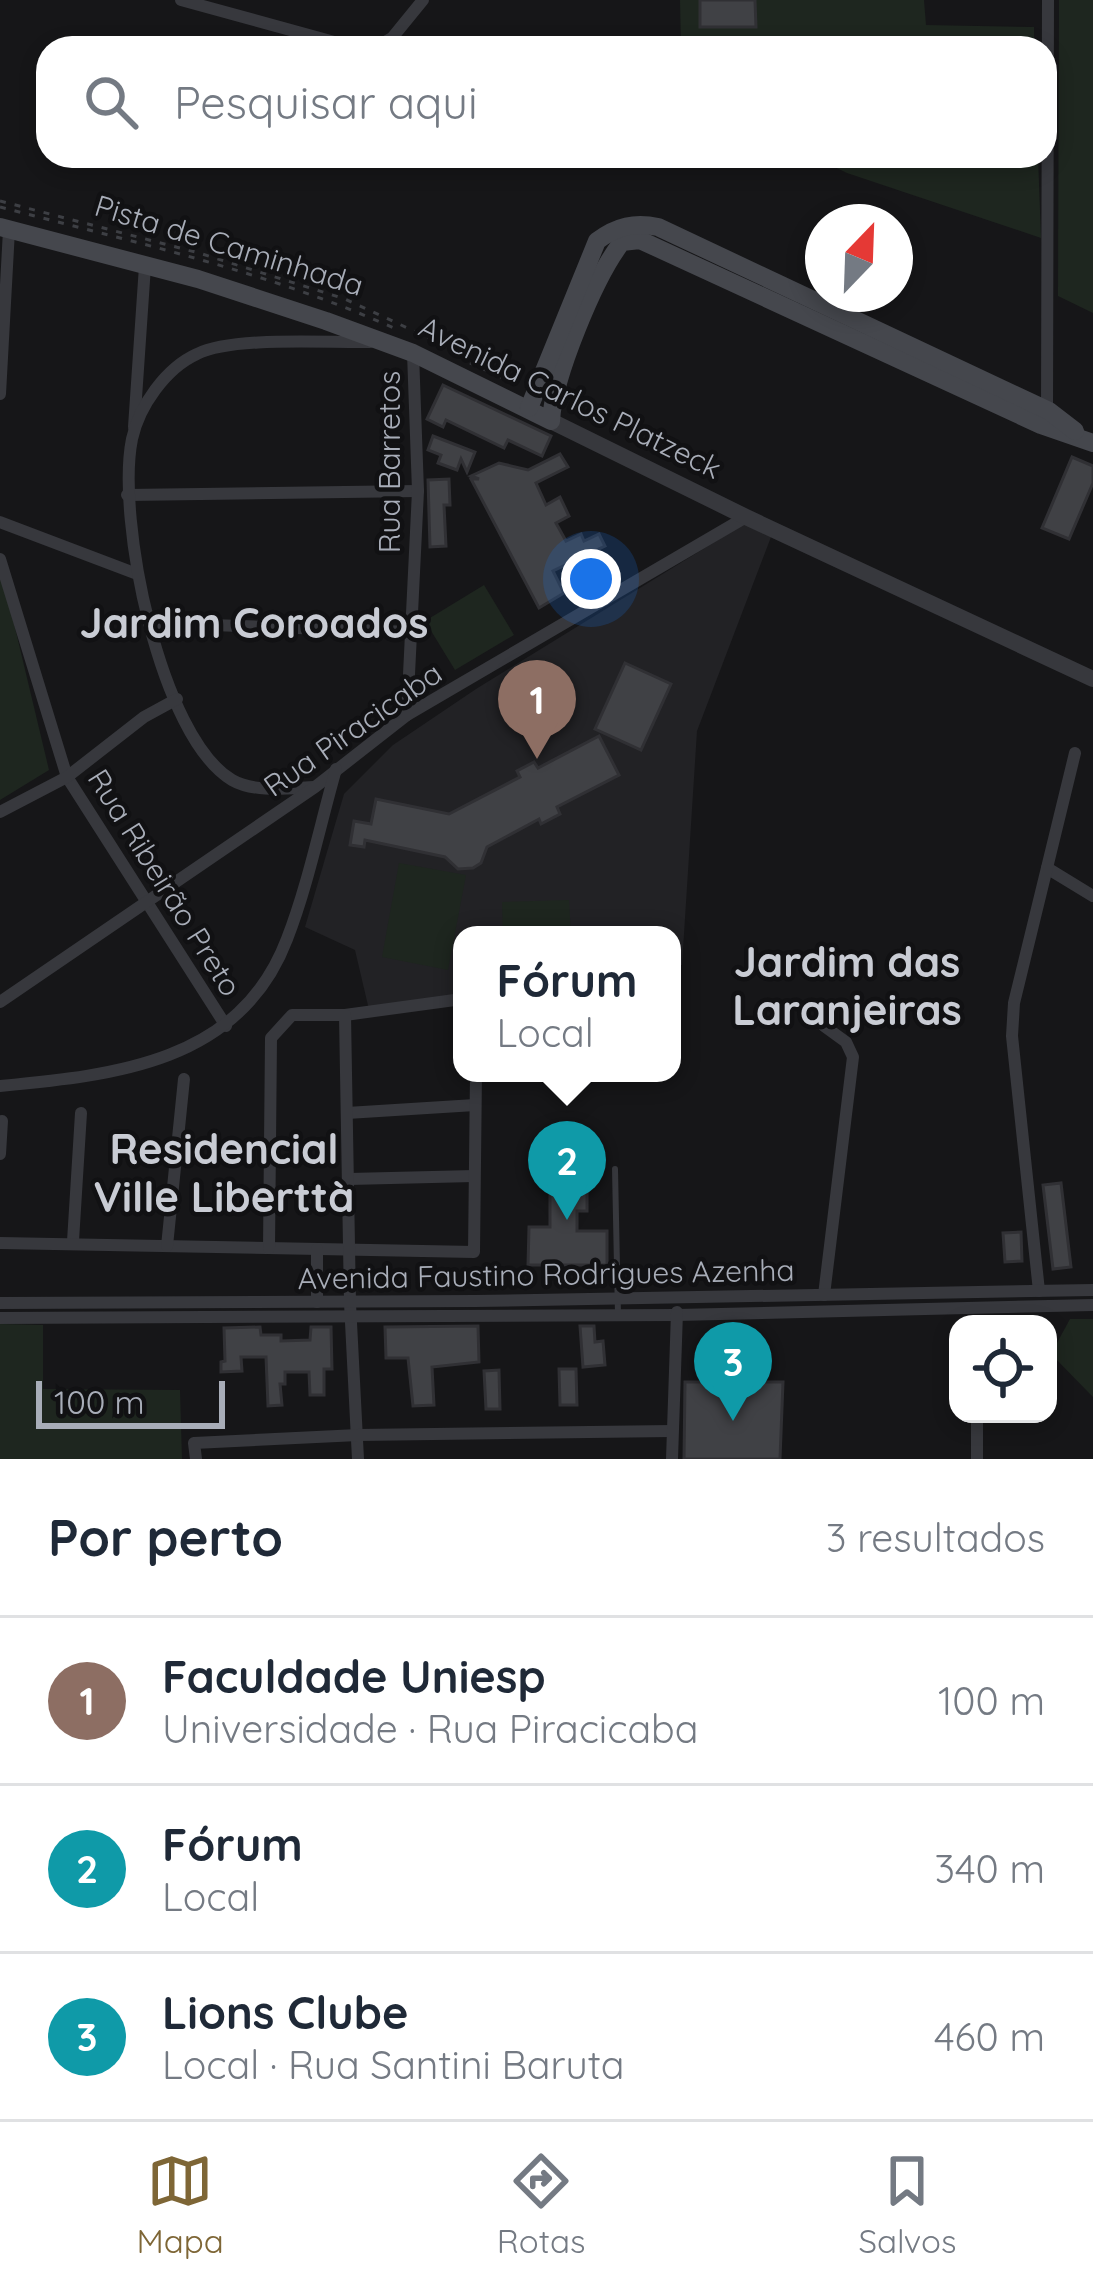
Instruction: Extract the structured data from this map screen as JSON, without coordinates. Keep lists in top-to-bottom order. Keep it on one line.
{"streets":{"main road":["Avenida Carlos Platzeck"],"street":["Rua Barretos","Rua Piracicaba","Rua Ribeirão Preto","Avenida Faustino Rodrigues Azenha"],"path":["Pista de Caminhada"]},"crossings":[["Avenida Carlos Platzeck","Rua Barretos"],["Avenida Carlos Platzeck","Rua Piracicaba"],["Rua Barretos","Rua Piracicaba"],["Rua Piracicaba","Rua Ribeirão Preto"]],"districts":["Jardim Coroados","Jardim das Laranjeiras","Residencial Ville Liberttà"],"scale_bar":"100 m","north":"top right","page":{"search":"Pesquisar aqui","pins":["1","2","3"],"popup":["Fórum","Local"],"scale":"100 m","heading":["Por perto","3 resultados"],"list":[{"mark":"1","name":"Faculdade Uniesp","note":"Universidade · Rua Piracicaba","value":"100 m"},{"mark":"2","name":"Fórum","note":"Local","value":"340 m"},{"mark":"3","name":"Lions Clube","note":"Local · Rua Santini Baruta","value":"460 m"}],"nav":["Mapa","Rotas","Salvos"]}}
